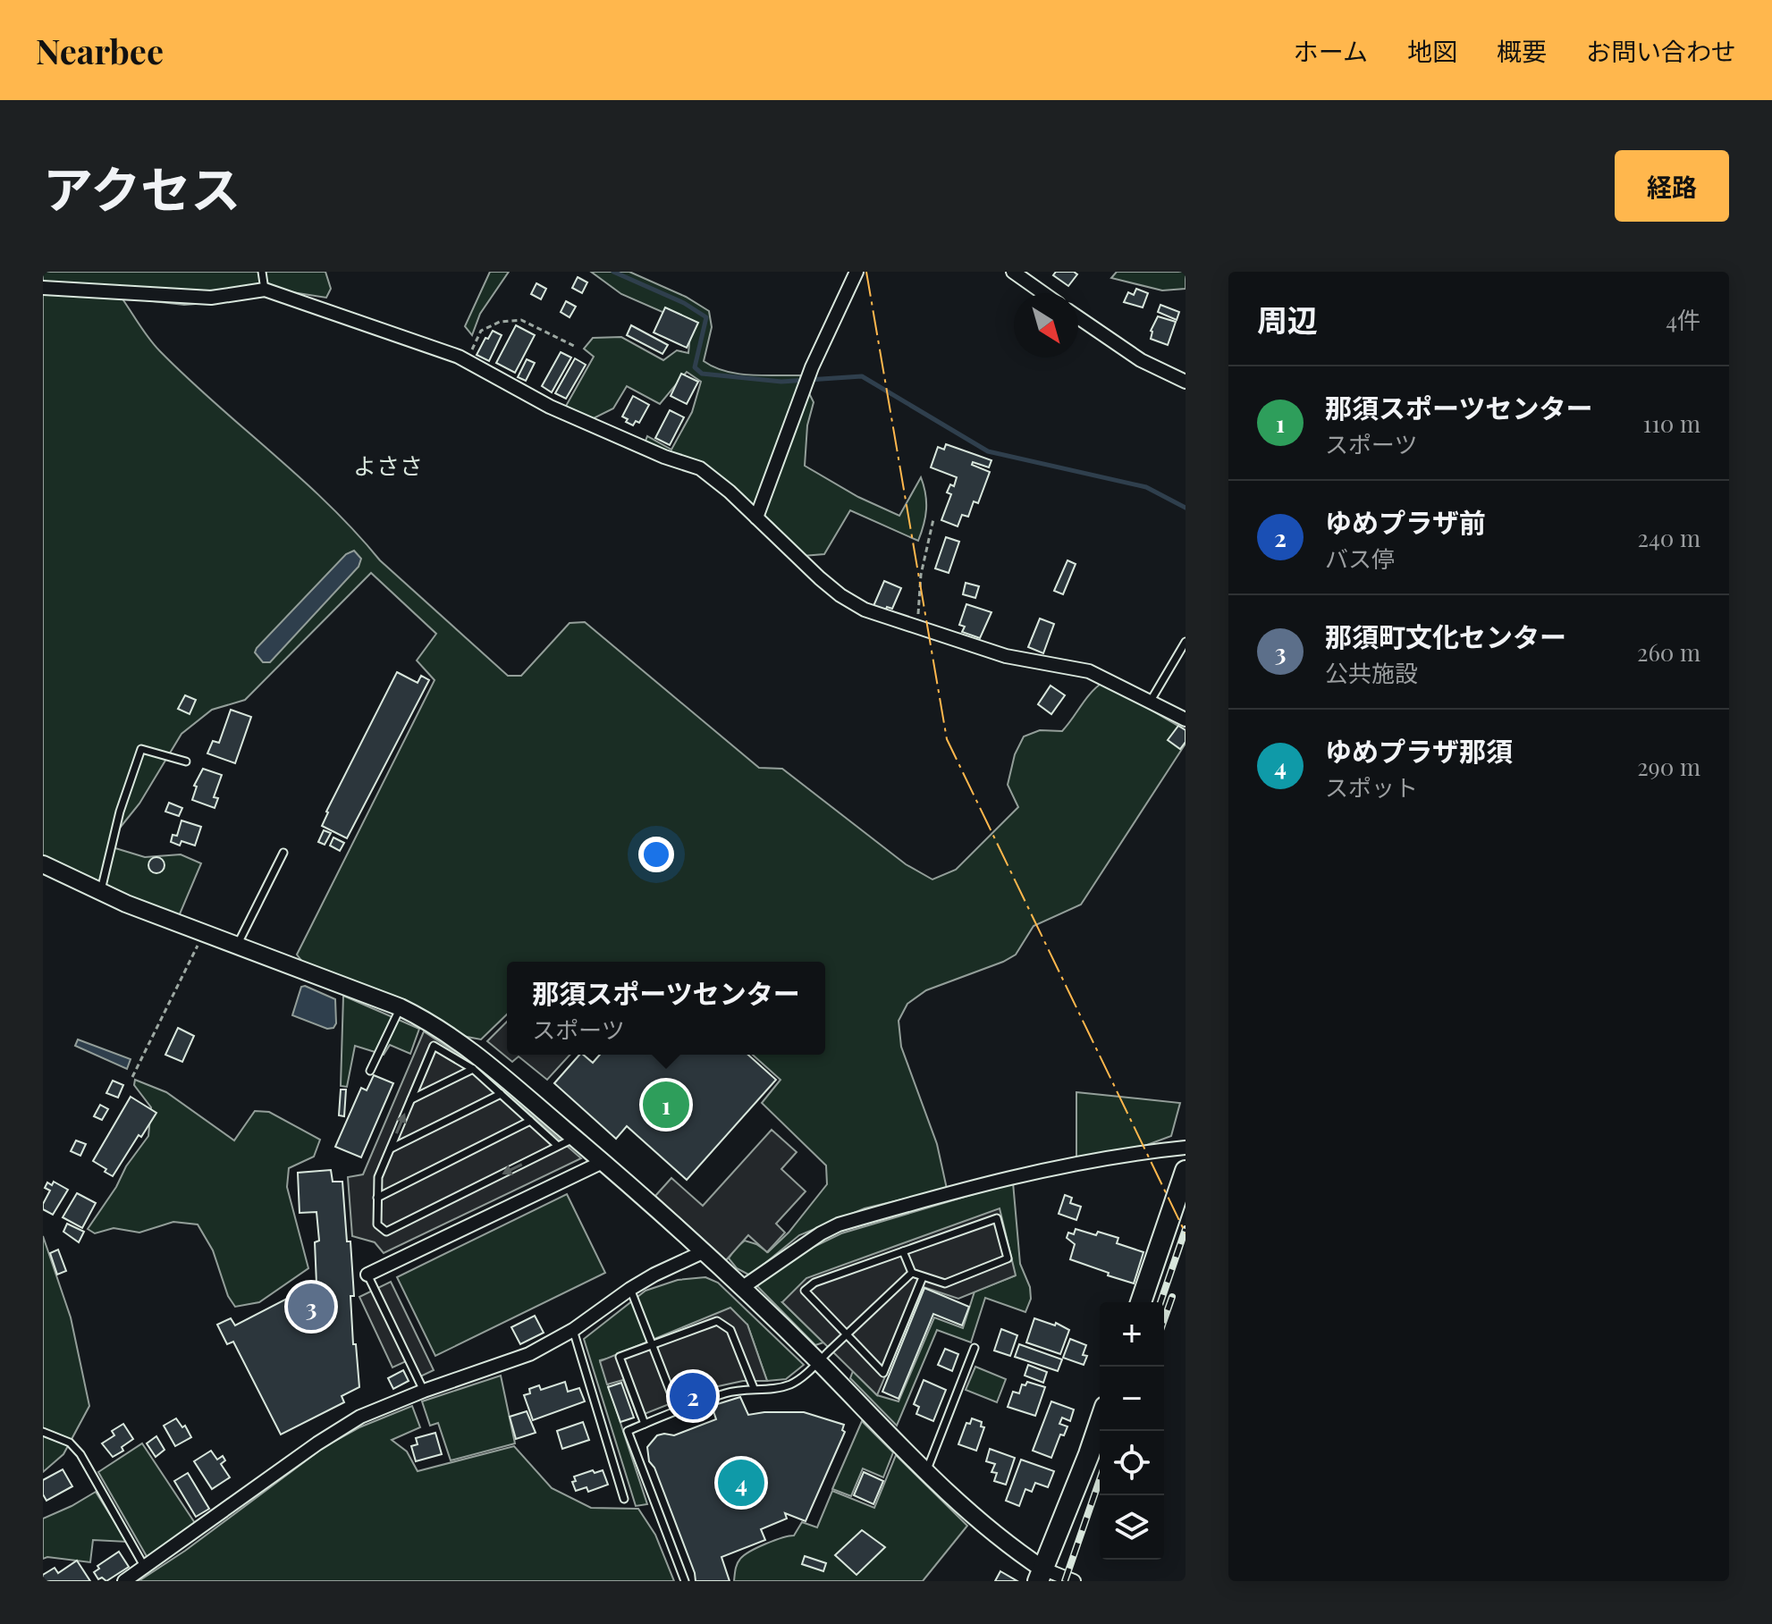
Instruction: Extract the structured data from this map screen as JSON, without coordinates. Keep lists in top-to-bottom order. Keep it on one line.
{"districts":["よささ"],"north":"bottom right","page":{"header":"Nearbee","nav":["ホーム","地図","概要","お問い合わせ"],"title":"アクセス","buttons":"経路","heading":["周辺","4件"],"list":[{"mark":"1","name":"那須スポーツセンター","note":"スポーツ","value":"110 m"},{"mark":"2","name":"ゆめプラザ前","note":"バス停","value":"240 m"},{"mark":"3","name":"那須町文化センター","note":"公共施設","value":"260 m"},{"mark":"4","name":"ゆめプラザ那須","note":"スポット","value":"290 m"}],"popup":["那須スポーツセンター","スポーツ"],"pins":["1","3","2","4"],"map_buttons":["+","−"]}}
